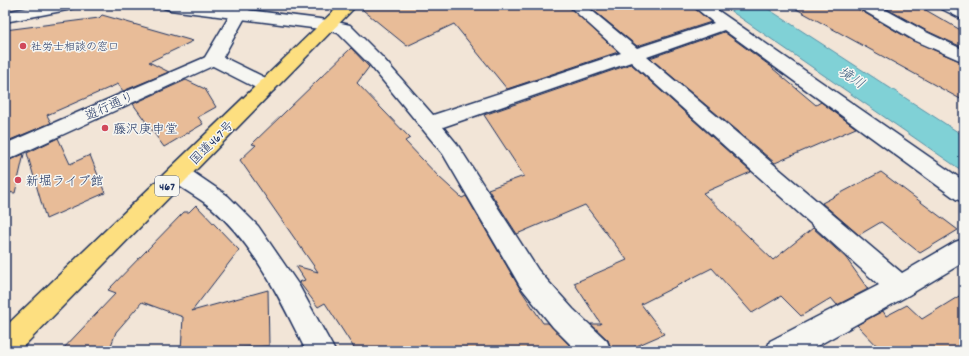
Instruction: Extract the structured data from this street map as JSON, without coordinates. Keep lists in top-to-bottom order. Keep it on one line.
{"streets":{"highway":["国道467号","467"],"street":["遊行通り"]},"water":["境川"],"places":["社労士相談の窓口","藤沢庚申堂","新堀ライブ館"]}
